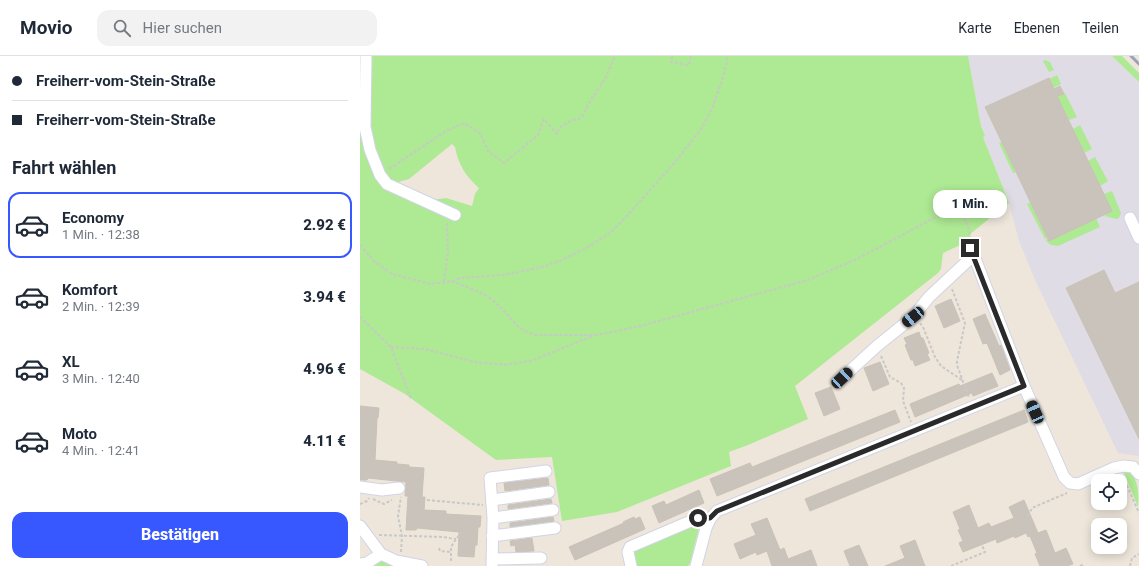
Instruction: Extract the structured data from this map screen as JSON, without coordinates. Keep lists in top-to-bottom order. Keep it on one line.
{"page":{"header":"Movio","search":"Hier suchen","nav":["Karte","Ebenen","Teilen"],"banner":["Freiherr-vom-Stein-Straße","Freiherr-vom-Stein-Straße"],"heading":"Fahrt wählen","bubble":"1 Min.","list":[{"name":"Economy","note":"1 Min. · 12:38","value":"2.92 €"},{"name":"Komfort","note":"2 Min. · 12:39","value":"3.94 €"},{"name":"XL","note":"3 Min. · 12:40","value":"4.96 €"},{"name":"Moto","note":"4 Min. · 12:41","value":"4.11 €"}],"buttons":"Bestätigen"}}
